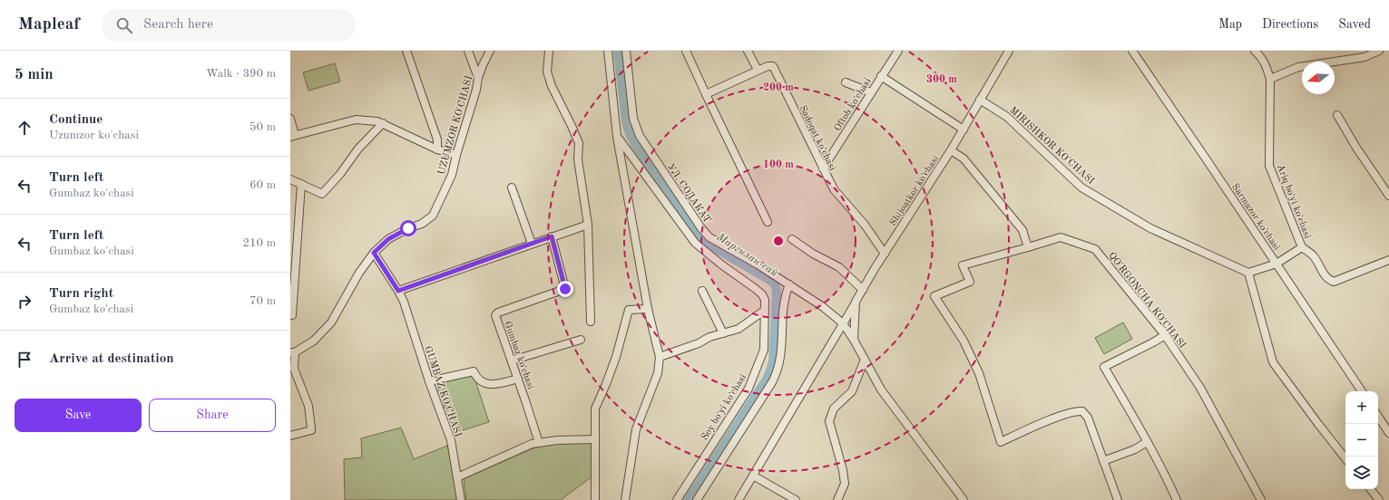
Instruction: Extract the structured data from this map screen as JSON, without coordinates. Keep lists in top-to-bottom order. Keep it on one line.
{"streets":{"street":["Oftob koʻchasi","UZUMZOR KO'CHASI","Sadoqat koʻchasi","MIRISHKOR KO'CHASI","Shijoatkor koʻchasi","УЛ. СОДАКАТ","Ariq boʻyi koʻchasi","Sarmazor koʻchasi","QO'RGONCHA KO'CHASI","Gumbaz koʻchasi","GUMBAZ KO'CHASI","Soy boʻyi koʻchasi"]},"crossings":[["Oftob koʻchasi","Sadoqat koʻchasi"],["UZUMZOR KO'CHASI","GUMBAZ KO'CHASI"],["Sadoqat koʻchasi","Shijoatkor koʻchasi"],["MIRISHKOR KO'CHASI","Shijoatkor koʻchasi"],["Shijoatkor koʻchasi","УЛ. СОДАКАТ"],["Ariq boʻyi koʻchasi","Sarmazor koʻchasi"]],"water":["Маргилан-сай"],"north":"left","page":{"header":"Mapleaf","search":"Search here","nav":["Map","Directions","Saved"],"heading":["5 min","Walk · 390 m"],"list":[["Continue","Uzumzor ko'chasi","50 m"],["Turn left","Gumbaz ko'chasi","60 m"],["Turn left","Gumbaz ko'chasi","210 m"],["Turn right","Gumbaz koʻchasi","70 m"],"Arrive at destination"],"buttons":["Save","Share"],"map_buttons":["+","−"]},"rings":["300 m","200 m","100 m"]}
